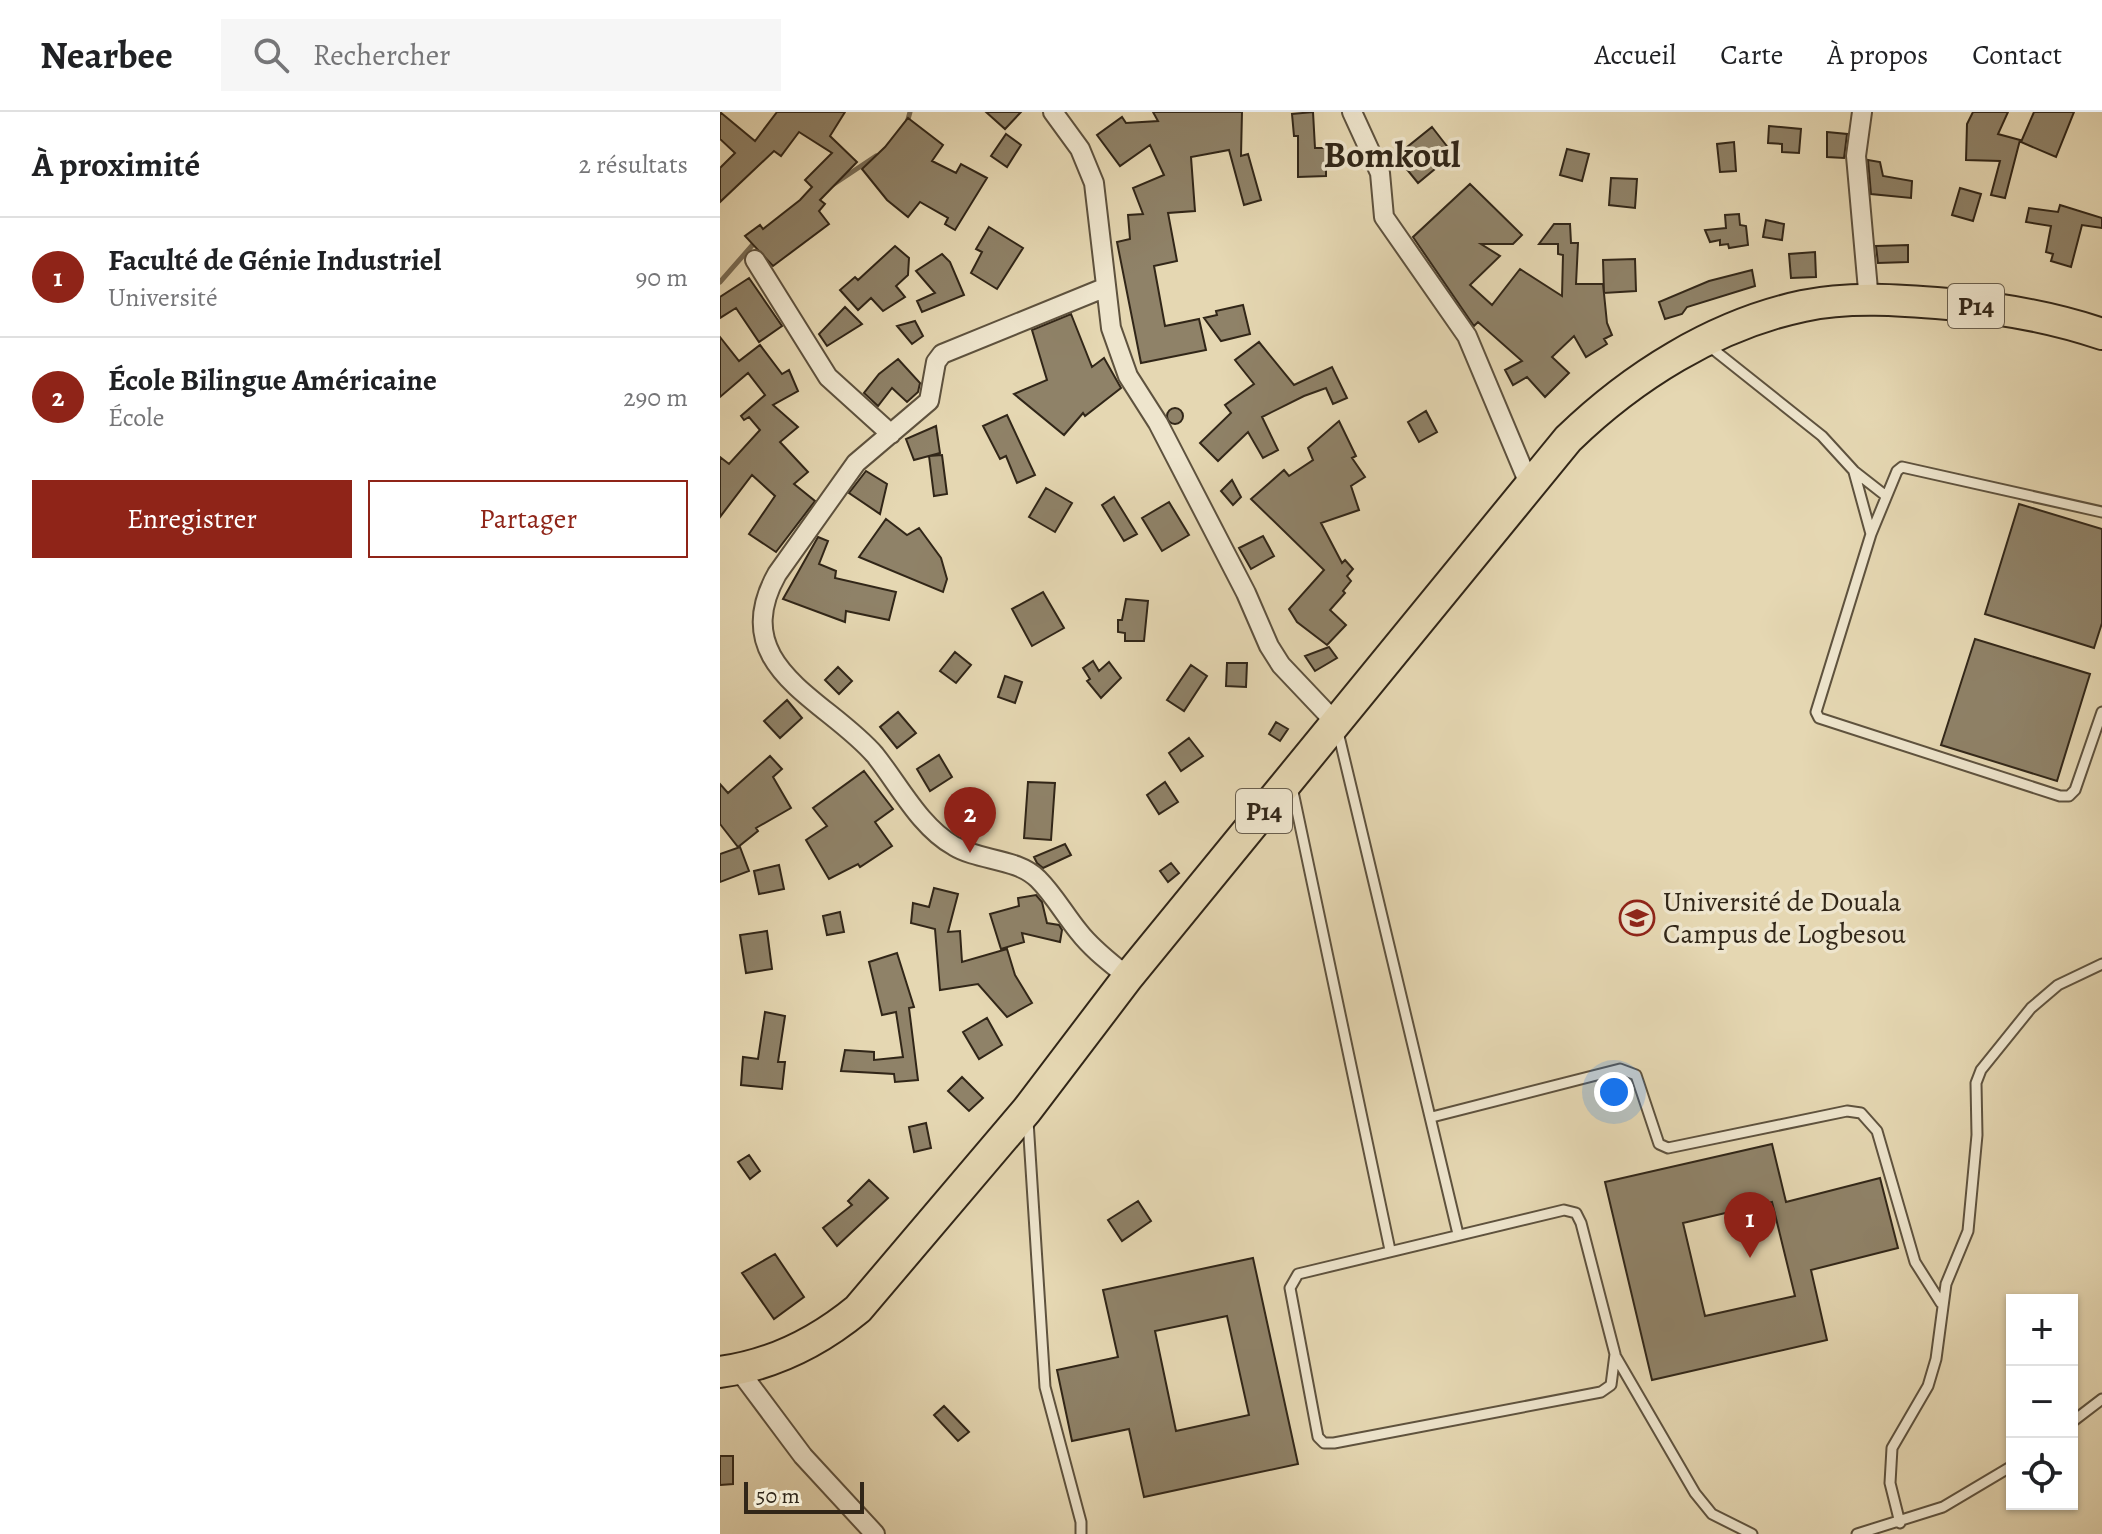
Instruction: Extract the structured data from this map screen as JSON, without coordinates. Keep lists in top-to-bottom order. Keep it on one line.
{"streets":{"main road":["P14"]},"districts":["Bomkoul"],"places":{"school or university":["Université de Douala Campus de Logbesou"]},"scale_bar":"50 m","page":{"header":"Nearbee","search":"Rechercher","nav":["Accueil","Carte","À propos","Contact"],"heading":["À proximité","2 résultats"],"list":[{"mark":"1","name":"Faculté de Génie Industriel","note":"Université","value":"90 m"},{"mark":"2","name":"École Bilingue Américaine","note":"École","value":"290 m"}],"buttons":["Enregistrer","Partager"],"pins":["2","1"],"map_buttons":["+","−"],"scale":"50 m"}}
